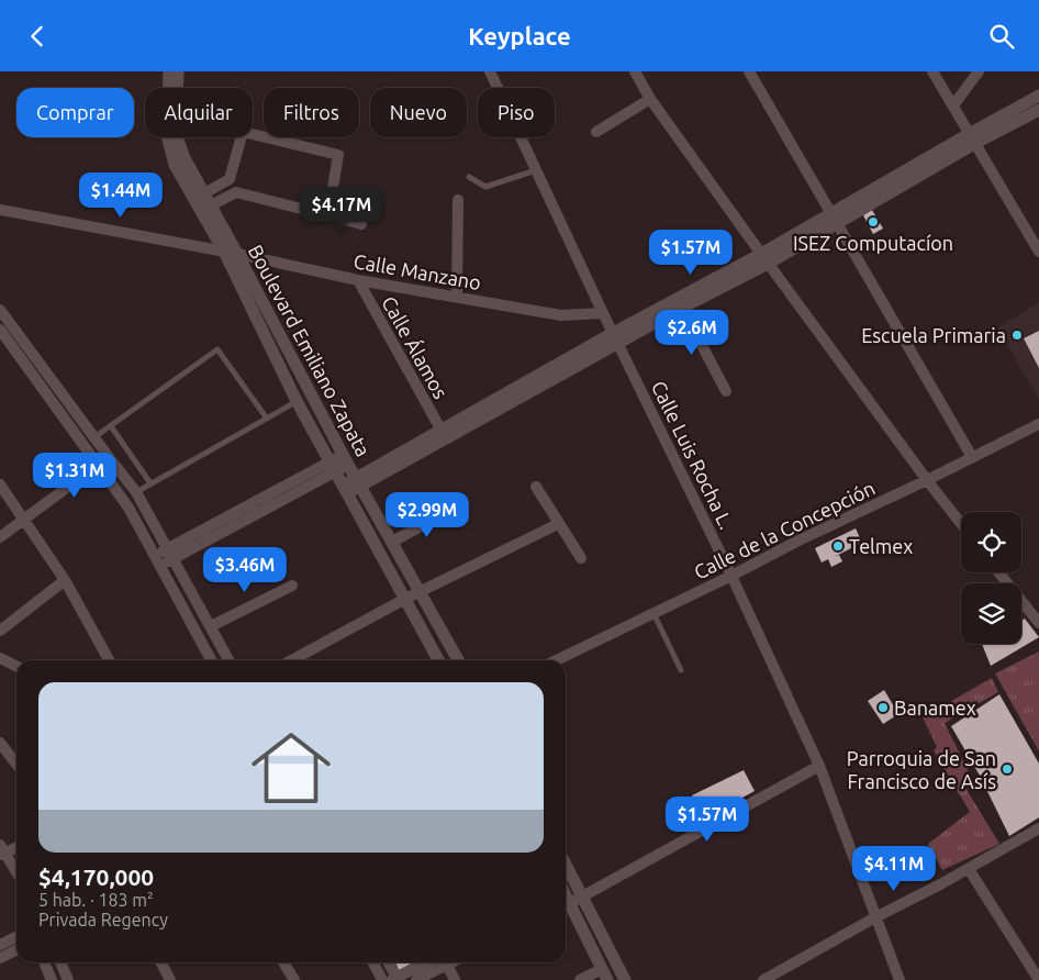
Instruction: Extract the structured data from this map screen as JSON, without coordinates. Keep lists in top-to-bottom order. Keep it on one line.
{"streets":{"street":["Calle Manzano","Calle Álamos","Boulevard Emiliano Zapata","Calle Luis Rocha L.","Calle de la Concepción"]},"crossings":[["Calle Manzano","Calle Álamos"],["Calle Manzano","Boulevard Emiliano Zapata"],["Calle Manzano","Calle Luis Rocha L."],["Calle Luis Rocha L.","Calle de la Concepción"]],"places":["ISEZ Computacíon","Escuela Primaria","Telmex","Banamex","Parroquia de San Francisco de Asís"],"page":{"header":"Keyplace","chip":["Comprar","Alquilar","Filtros","Nuevo","Piso"],"price":["$1.44M","$4.17M","$1.57M","$2.6M","$1.31M","$2.99M","$3.46M","$1.57M","$4.11M"],"list":[{"name":"$4,170,000","note":"5 hab. · 183 m² · Privada Regency"}]}}
